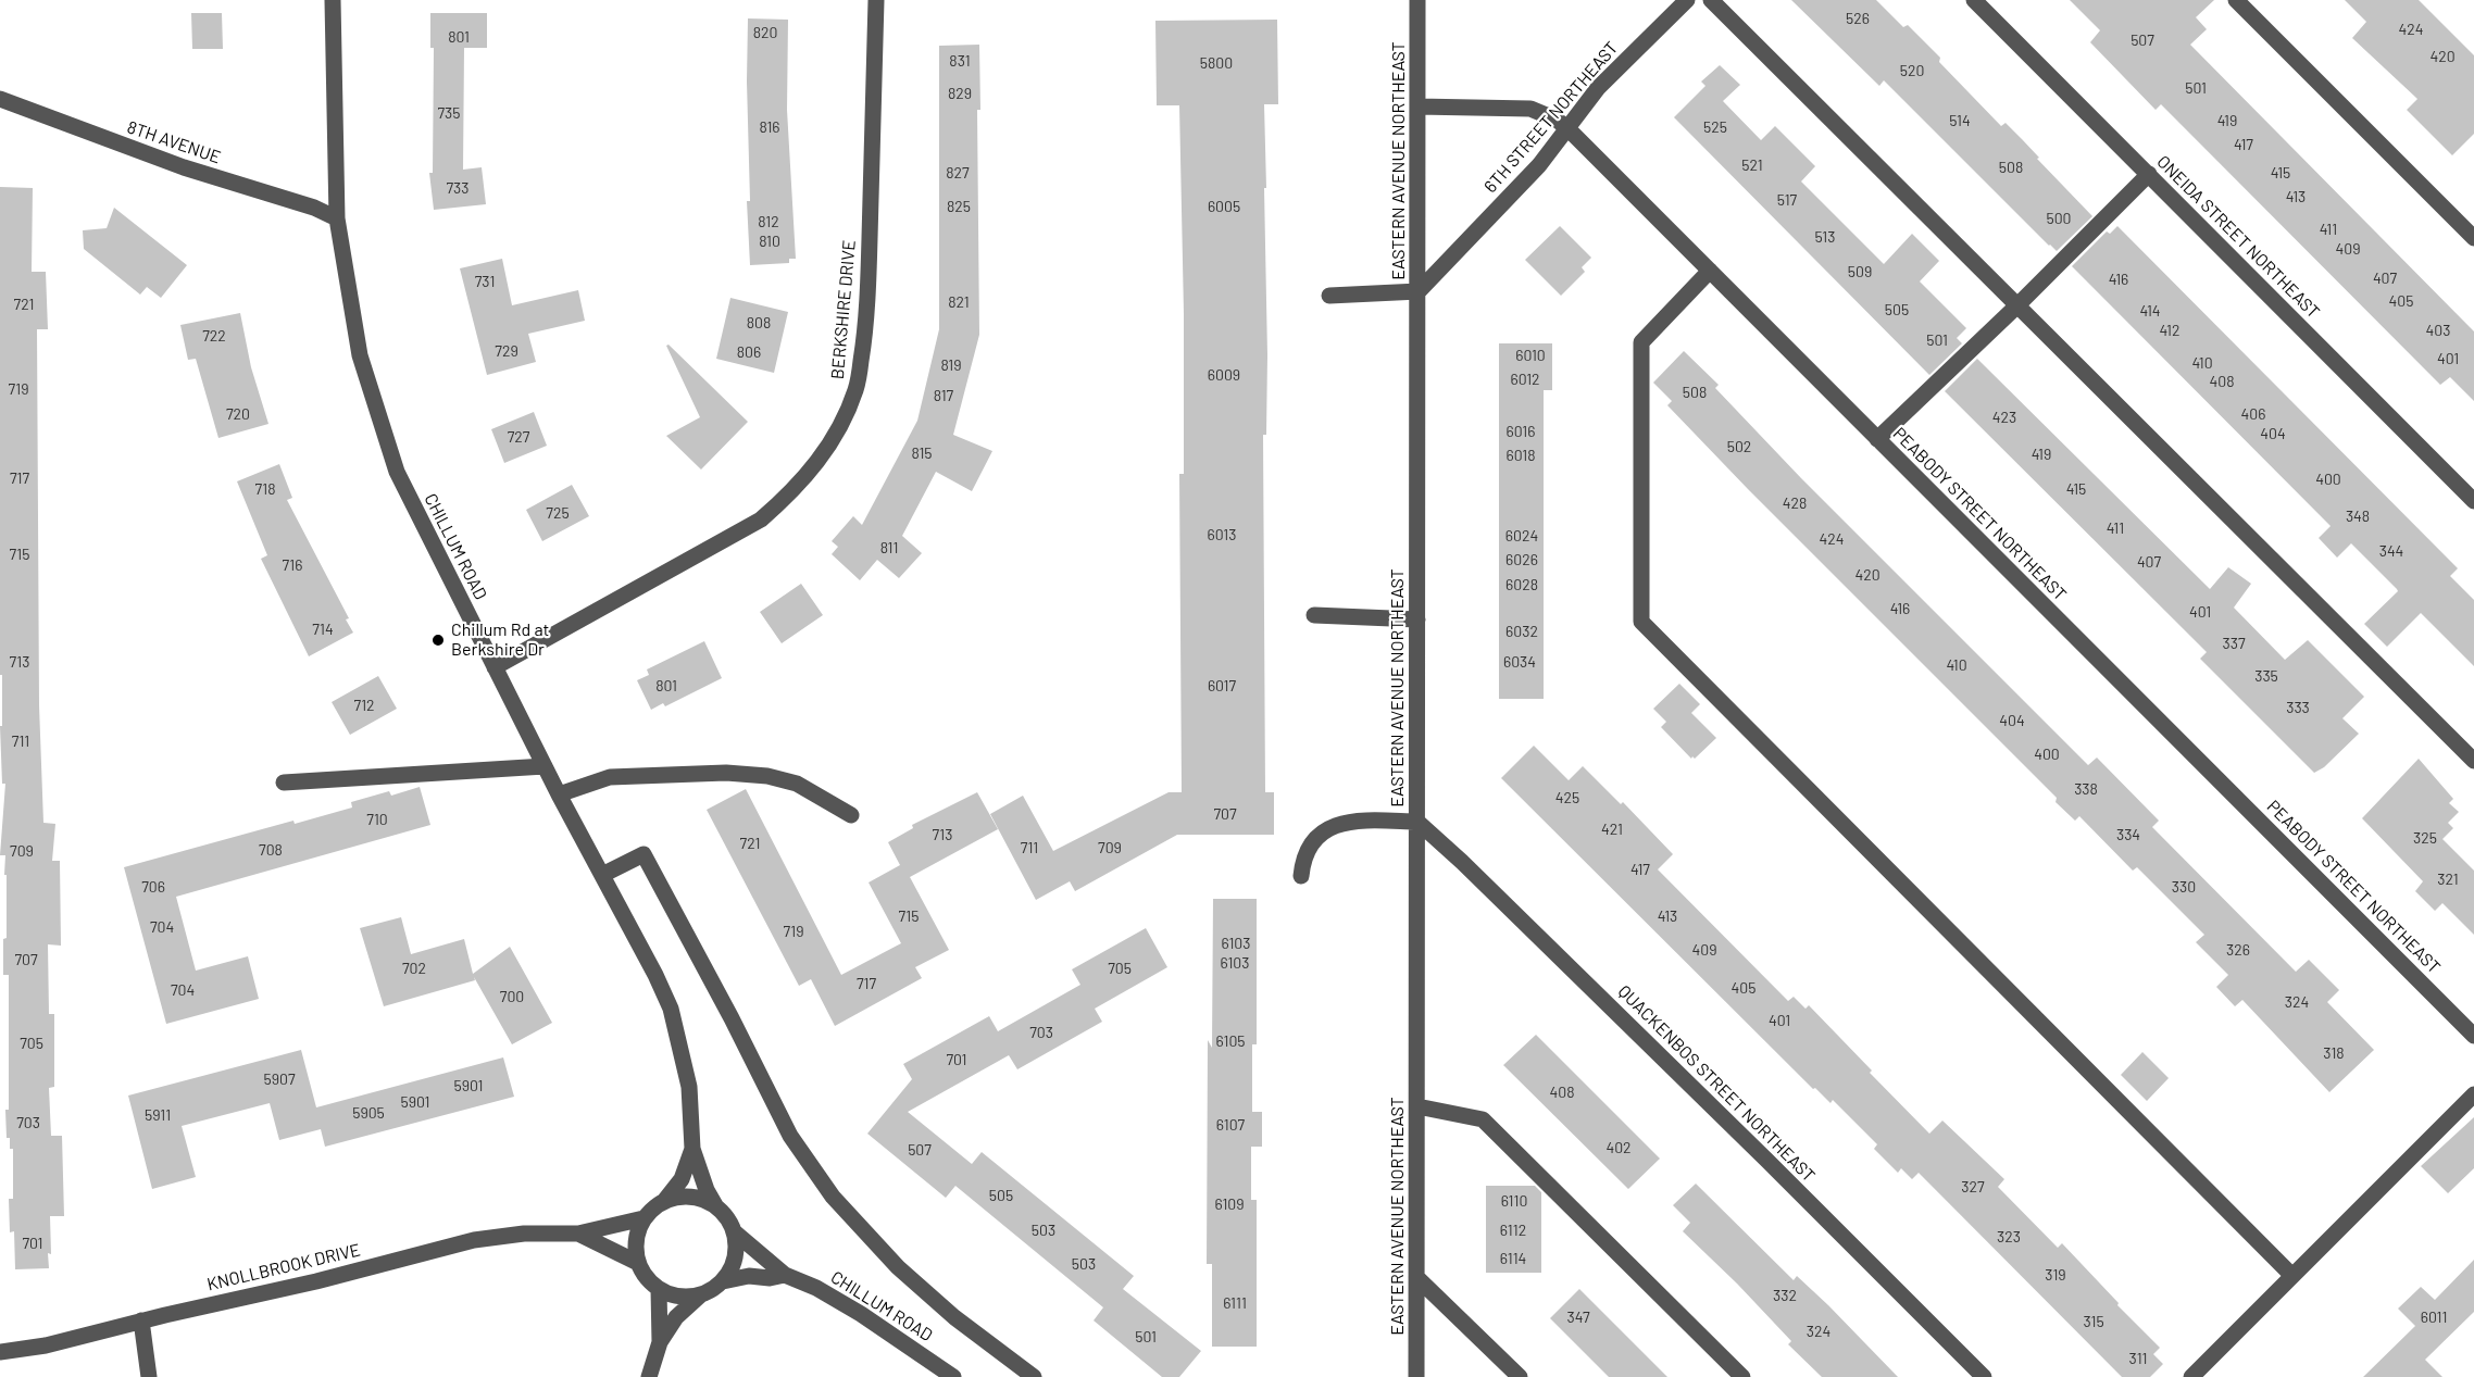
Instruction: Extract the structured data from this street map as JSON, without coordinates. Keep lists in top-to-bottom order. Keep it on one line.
{"streets":{"street":["6TH STREET NORTHEAST","8TH AVENUE","EASTERN AVENUE NORTHEAST","ONEIDA STREET NORTHEAST","BERKSHIRE DRIVE","PEABODY STREET NORTHEAST","CHILLUM ROAD","QUACKENBOS STREET NORTHEAST","KNOLLBROOK DRIVE"]},"crossings":[["6TH STREET NORTHEAST","EASTERN AVENUE NORTHEAST"],["6TH STREET NORTHEAST","PEABODY STREET NORTHEAST"],["8TH AVENUE","CHILLUM ROAD"],["EASTERN AVENUE NORTHEAST","PEABODY STREET NORTHEAST"],["EASTERN AVENUE NORTHEAST","QUACKENBOS STREET NORTHEAST"],["BERKSHIRE DRIVE","CHILLUM ROAD"],["CHILLUM ROAD","KNOLLBROOK DRIVE"]],"places":["Chillum Rd at Berkshire Dr"],"house_numbers":["526","424","820","801","507","420","831","5800","520","501","829","735","514","419","816","525","417","521","508","827","415","733","413","517","825","6005","500","812","411","513","810","409","509","407","416","731","405","821","721","505","414","808","412","403","722","501","729","806","6010","401","410","819","6009","6012","408","719","508","817","720","406","423","6016","404","727","502","815","419","6018","717","400","718","415","428","725","348","411","6013","6024","424","811","344","715","6026","407","716","420","6028","416","401","714","6032","337","713","6034","410","335","801","6017","712","333","404","711","400","338","425","707","710","421","713","334","325","721","711","709","708","709","417","321","706","330","715","413","704","719","6103","409","326","707","6103","702","705","717","405","704","700","324","401","703","6105","705","318","701","5907","5901","408","5901","5905","5911","703","6107","402","507","327","505","6110","6109","503","6112","323","701","6114","503","319","332","6111","347","6011","315","324","501","311"]}
